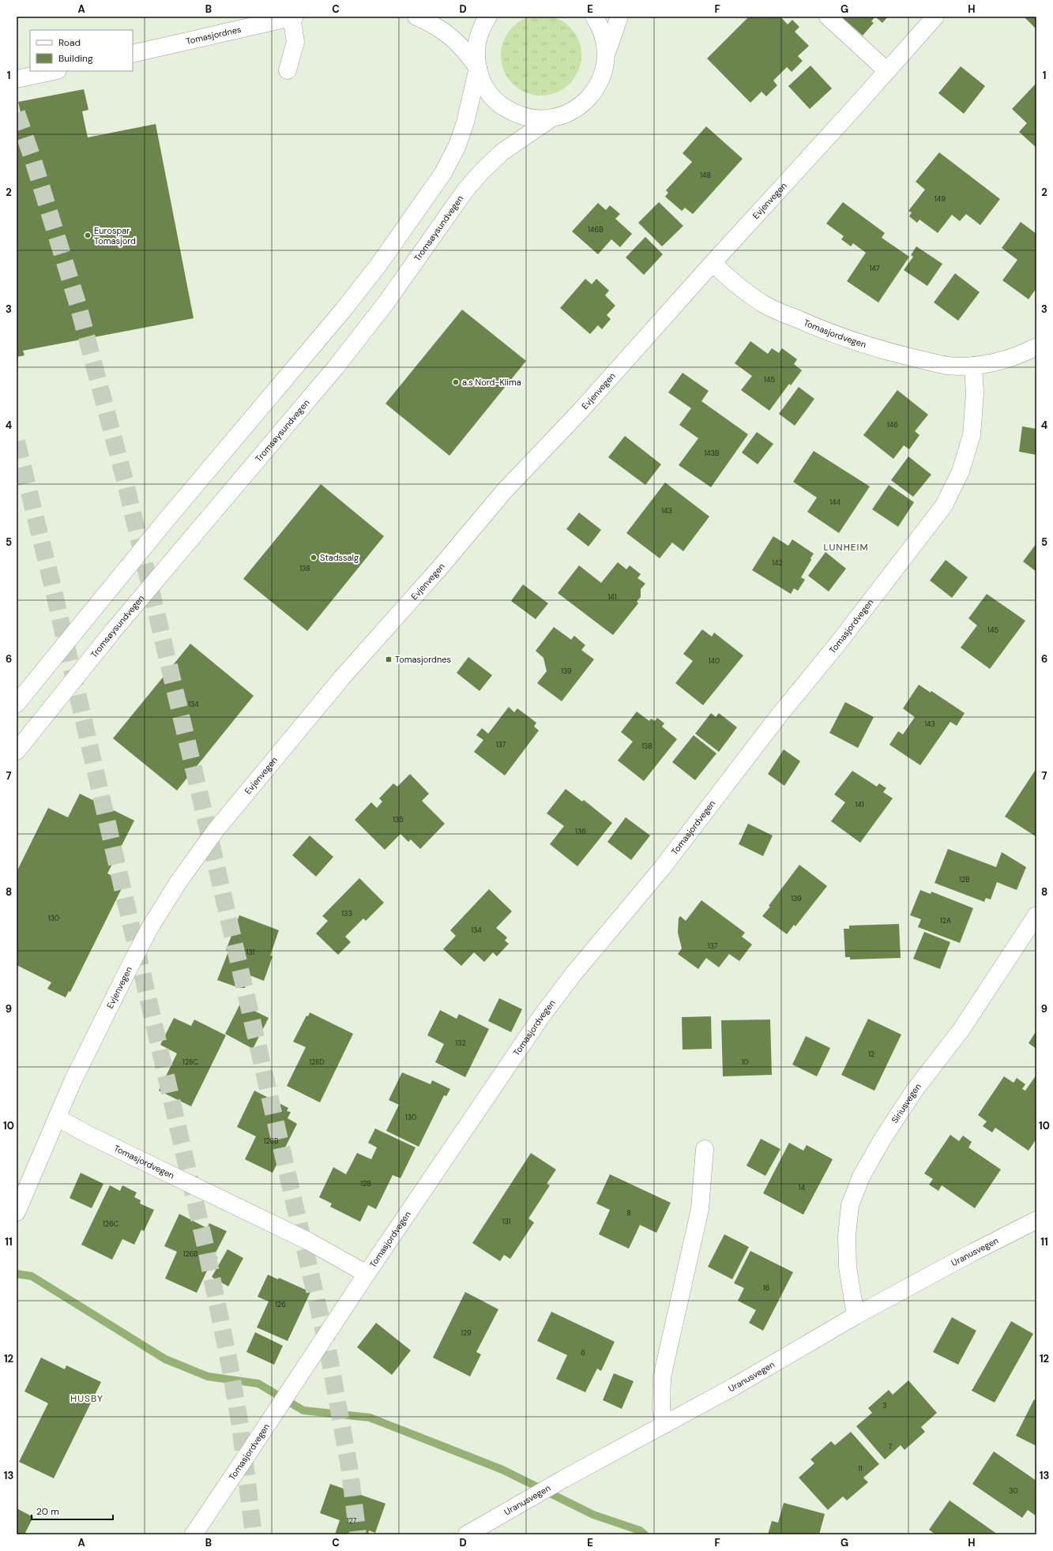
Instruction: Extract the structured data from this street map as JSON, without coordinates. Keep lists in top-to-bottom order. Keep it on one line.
{"streets":{"street":["Tomasjordnes","Evjenvegen","Tromsøysundvegen","Tomasjordvegen","Siriusvegen","Uranusvegen"]},"crossings":[["Evjenvegen","Tomasjordvegen"],["Siriusvegen","Uranusvegen"]],"districts":["LUNHEIM","HUSBY"],"places":{"other":["Eurospar Tomasjord","a.s Nord-Klima","Stadssalg"],"transit":["Tomasjordnes"]},"house_numbers":["148","149","146B","147","145","146","143B","144","143","142","138","141","145","140","139","134","143","137","138","141","135","136","12B","139","133","130","12A","134","137","131","132","12","128C","128D","10","130","128B","128","14","8","131","126C","126B","16","126","129","6","3","7","11","30","127"],"legend":["Road","Building"],"scale_bar":"20 m","grid":{"columns":["A","B","C","D","E","F","G","H"],"rows":["1","2","3","4","5","6","7","8","9","10","11","12","13"]}}
